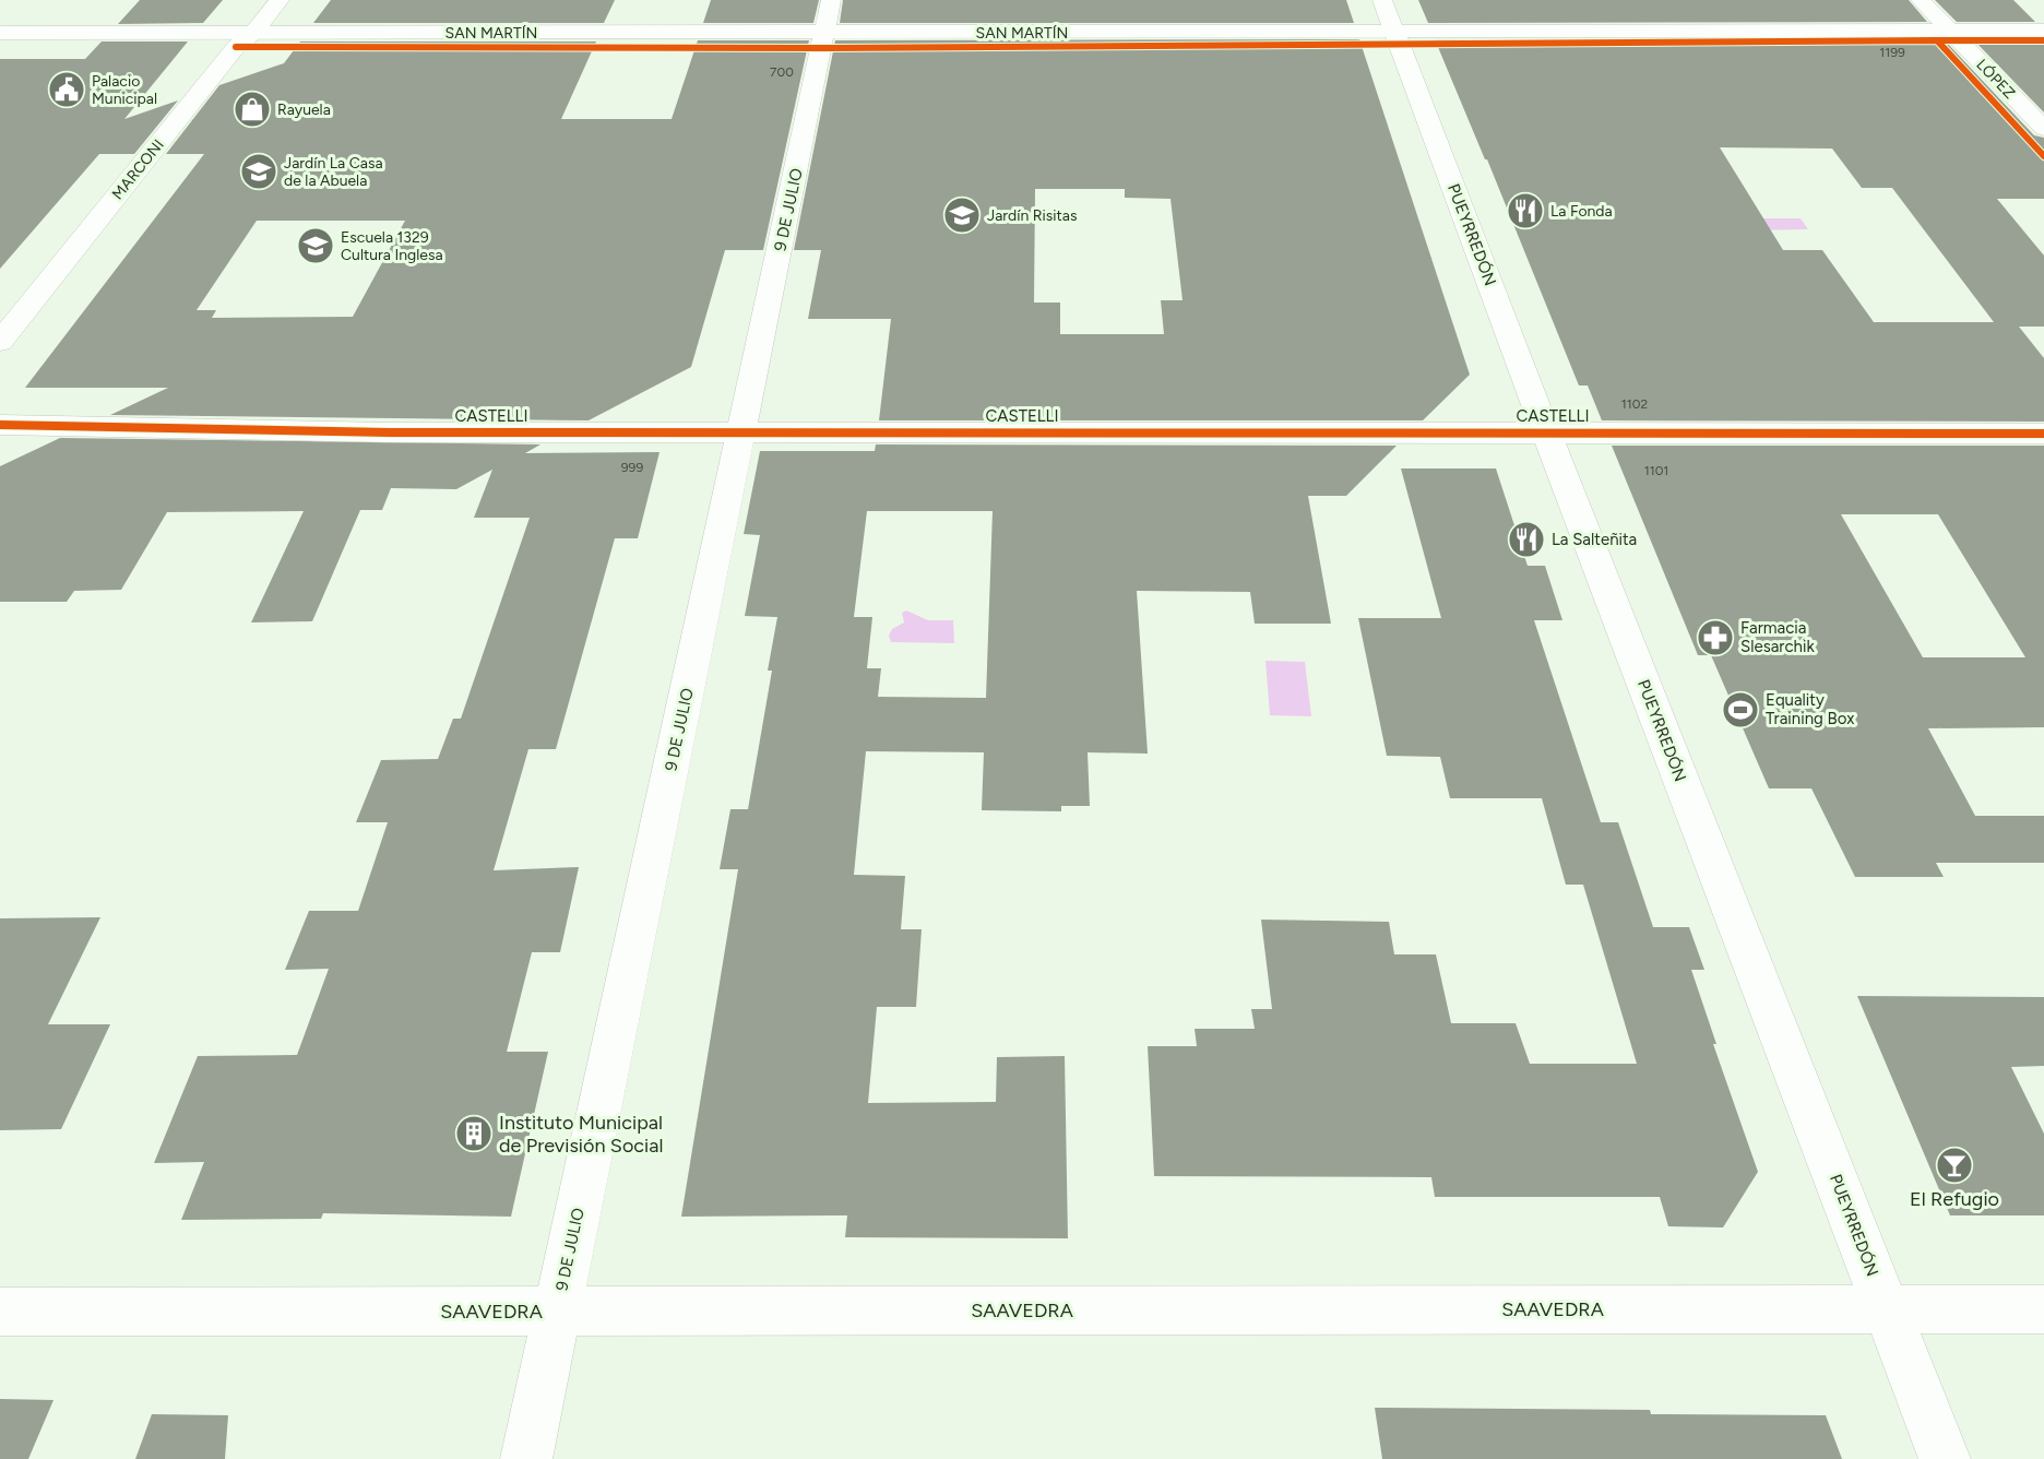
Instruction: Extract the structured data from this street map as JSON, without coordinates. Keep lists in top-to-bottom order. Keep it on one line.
{"streets":{"street":["SAN MARTÍN","LÓPEZ","MARCONI","9 DE JULIO","PUEYRREDÓN","CASTELLI","SAAVEDRA"]},"crossings":[["SAN MARTÍN","LÓPEZ"],["SAN MARTÍN","MARCONI"],["SAN MARTÍN","9 DE JULIO"],["SAN MARTÍN","PUEYRREDÓN"],["9 DE JULIO","CASTELLI"],["9 DE JULIO","SAAVEDRA"],["PUEYRREDÓN","CASTELLI"],["PUEYRREDÓN","SAAVEDRA"]],"places":{"public building":["Palacio Municipal"],"shop":["Rayuela"],"school or university":["Jardín La Casa de la Abuela","Jardín Risitas","Escuela 1329 Cultura Inglesa"],"restaurant":["La Fonda","La Salteñita"],"pharmacy":["Farmacia Slesarchik"],"sports":["Equality Training Box"],"building":["Instituto Municipal de Previsión Social"],"bar":["El Refugio"]},"house_numbers":["1199","700","1102","999","1101"]}
